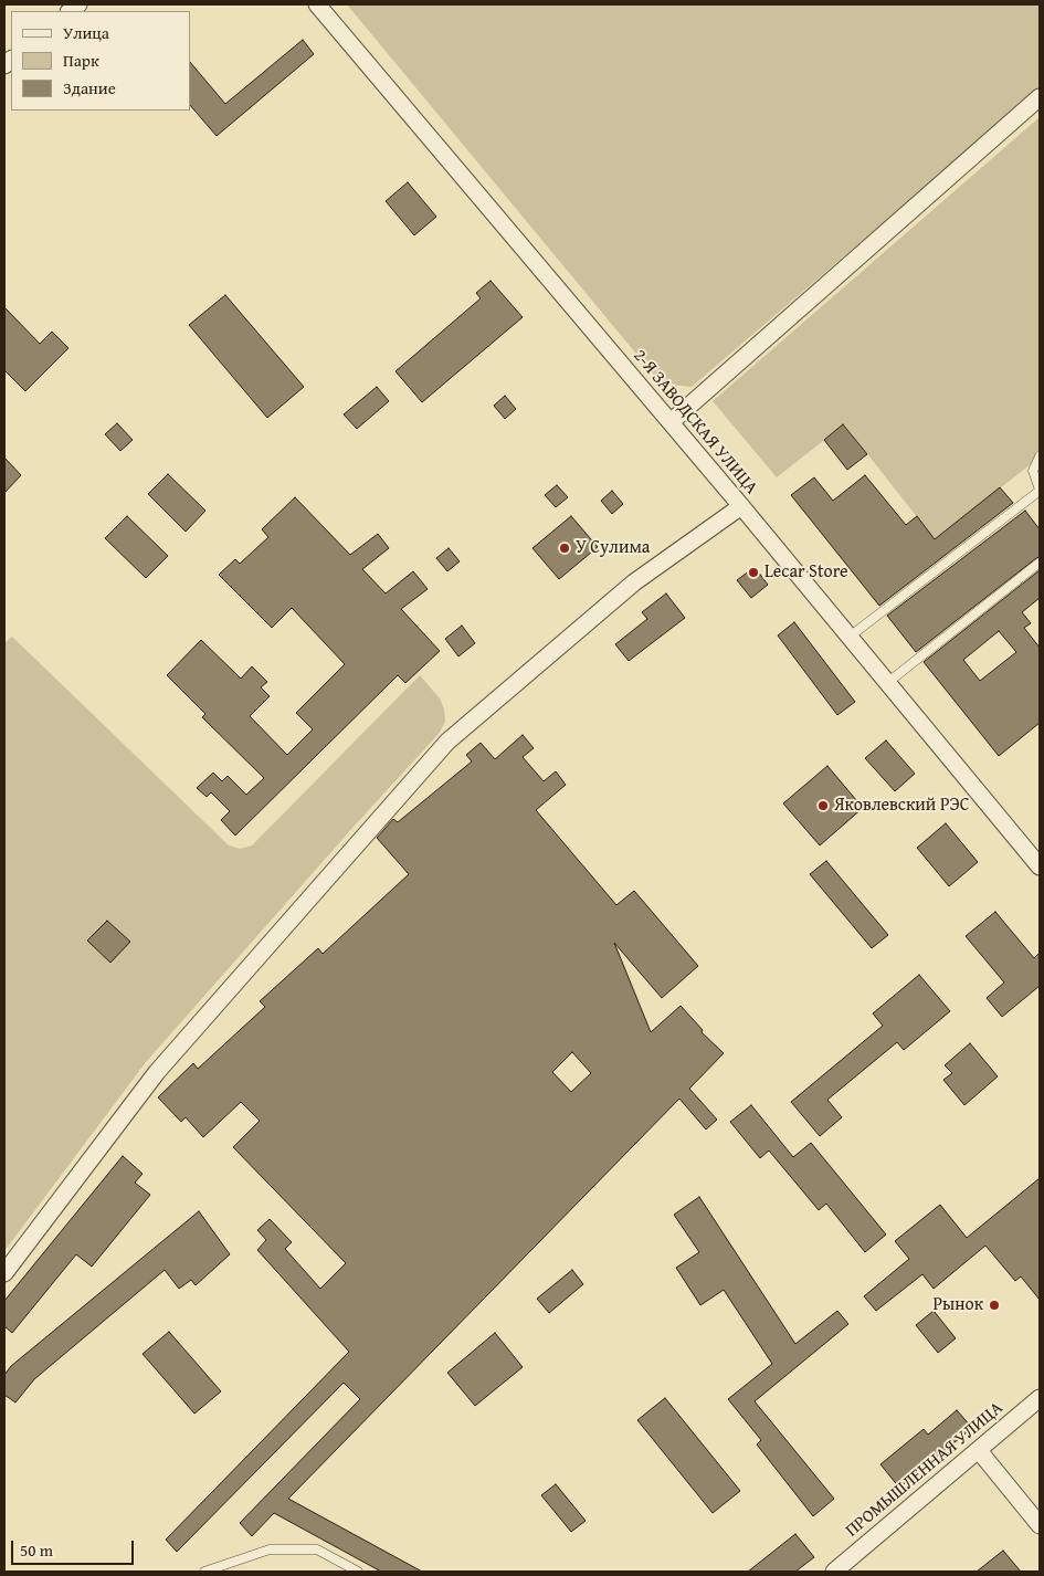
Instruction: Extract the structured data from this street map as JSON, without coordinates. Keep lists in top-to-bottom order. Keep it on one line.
{"streets":{"street":["2-Я ЗАВОДСКАЯ УЛИЦА","ПРОМЫШЛЕННАЯ УЛИЦА"]},"places":["У Сулима","Lecar Store","Яковлевский РЭС","Рынок"],"legend":["Улица","Парк","Здание"],"scale_bar":"50 m"}
